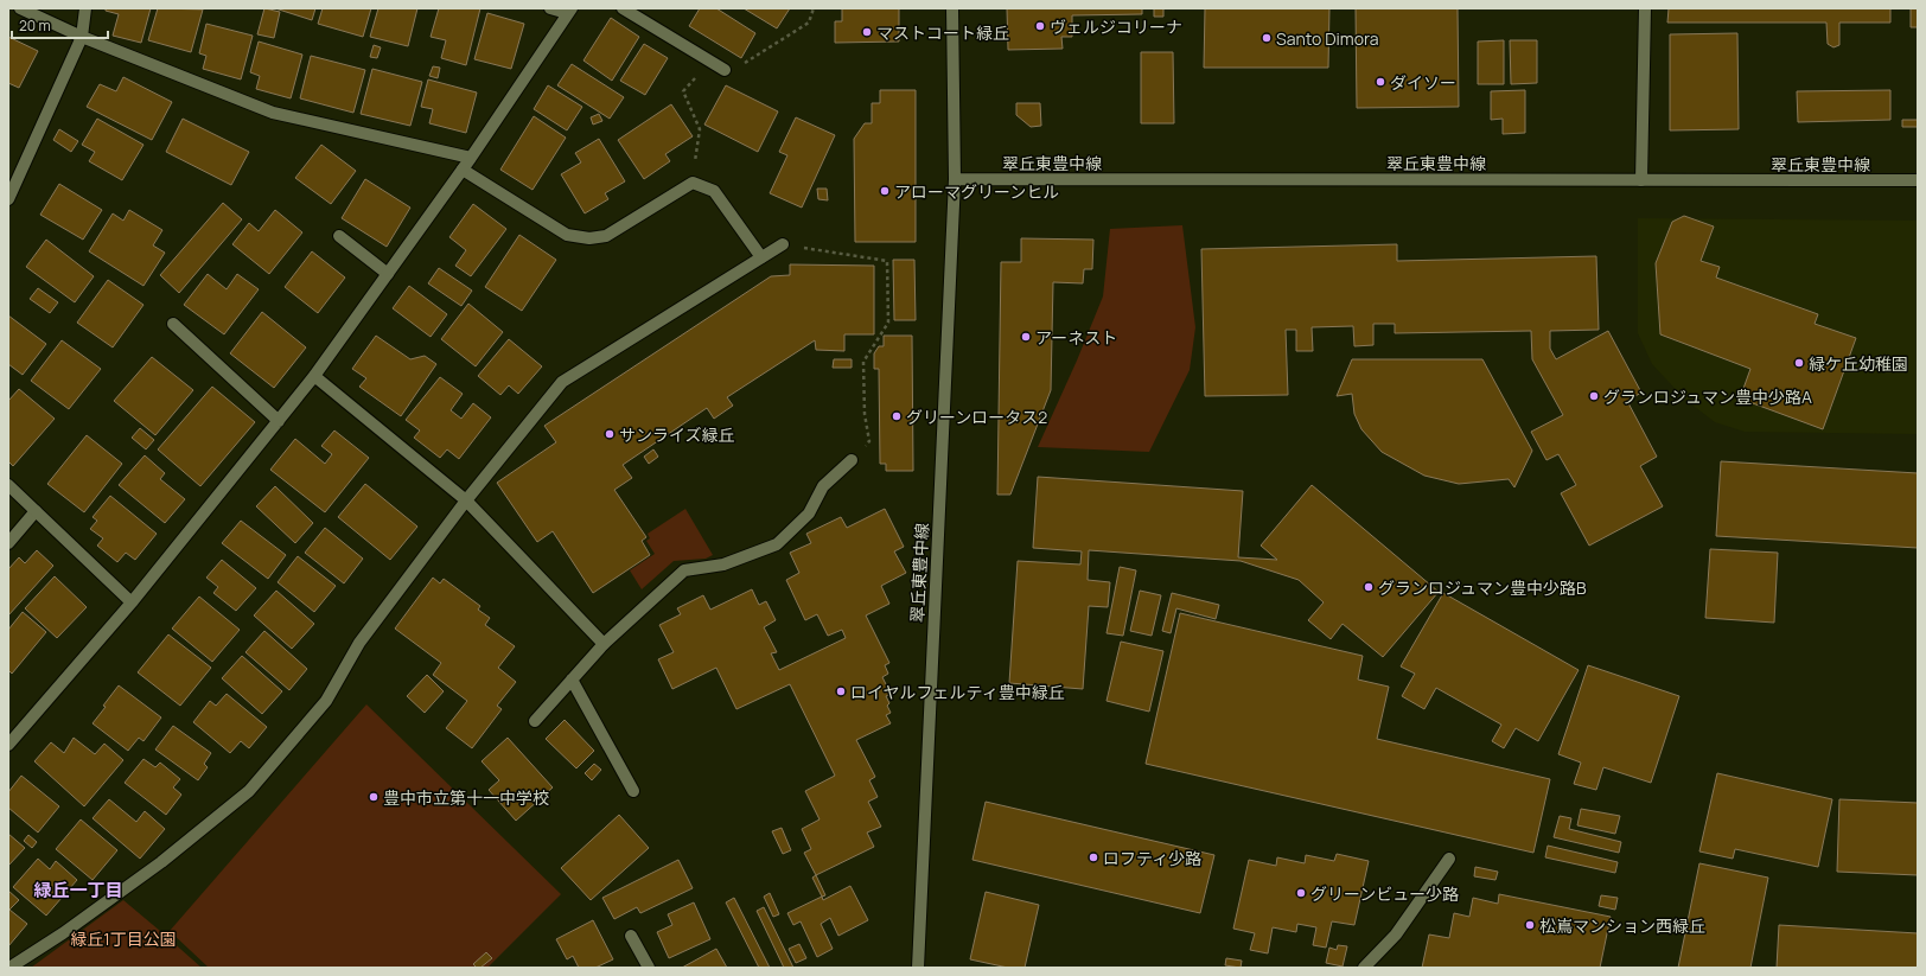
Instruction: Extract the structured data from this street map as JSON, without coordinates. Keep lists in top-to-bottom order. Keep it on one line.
{"streets":{"street":["翠丘東豊中線"]},"districts":["緑丘一丁目"],"parks":["緑丘1丁目公園"],"places":["ヴェルジコリーナ","マストコート緑丘","Santo Dimora","ダイソー","アローマグリーンヒル","アーネスト","緑ケ丘幼稚園","グランロジュマン豊中少路A","グリーンロータス2","サンライズ緑丘","グランロジュマン豊中少路B","ロイヤルフェルティ豊中緑丘","豊中市立第十一中学校","ロフティ少路","グリーンビュー少路","松嶌マンション西緑丘"],"scale_bar":"20 m"}
